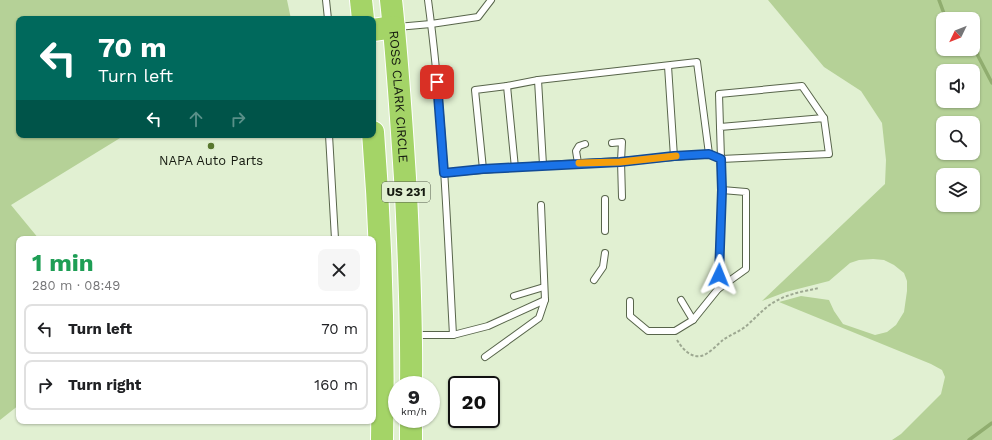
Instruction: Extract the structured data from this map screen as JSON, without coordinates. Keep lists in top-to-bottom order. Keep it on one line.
{"streets":{"highway":["ROSS CLARK CIRCLE","US 231"]},"places":["NAPA Auto Parts"],"north":"bottom left","page":{"turn":["70 m","Turn left"],"heading":["1 min","280 m · 08:49"],"list":[{"name":"Turn left","value":"70 m"},{"name":"Turn right","value":"160 m"}],"speed":"9 km/h","limit":"20"}}
